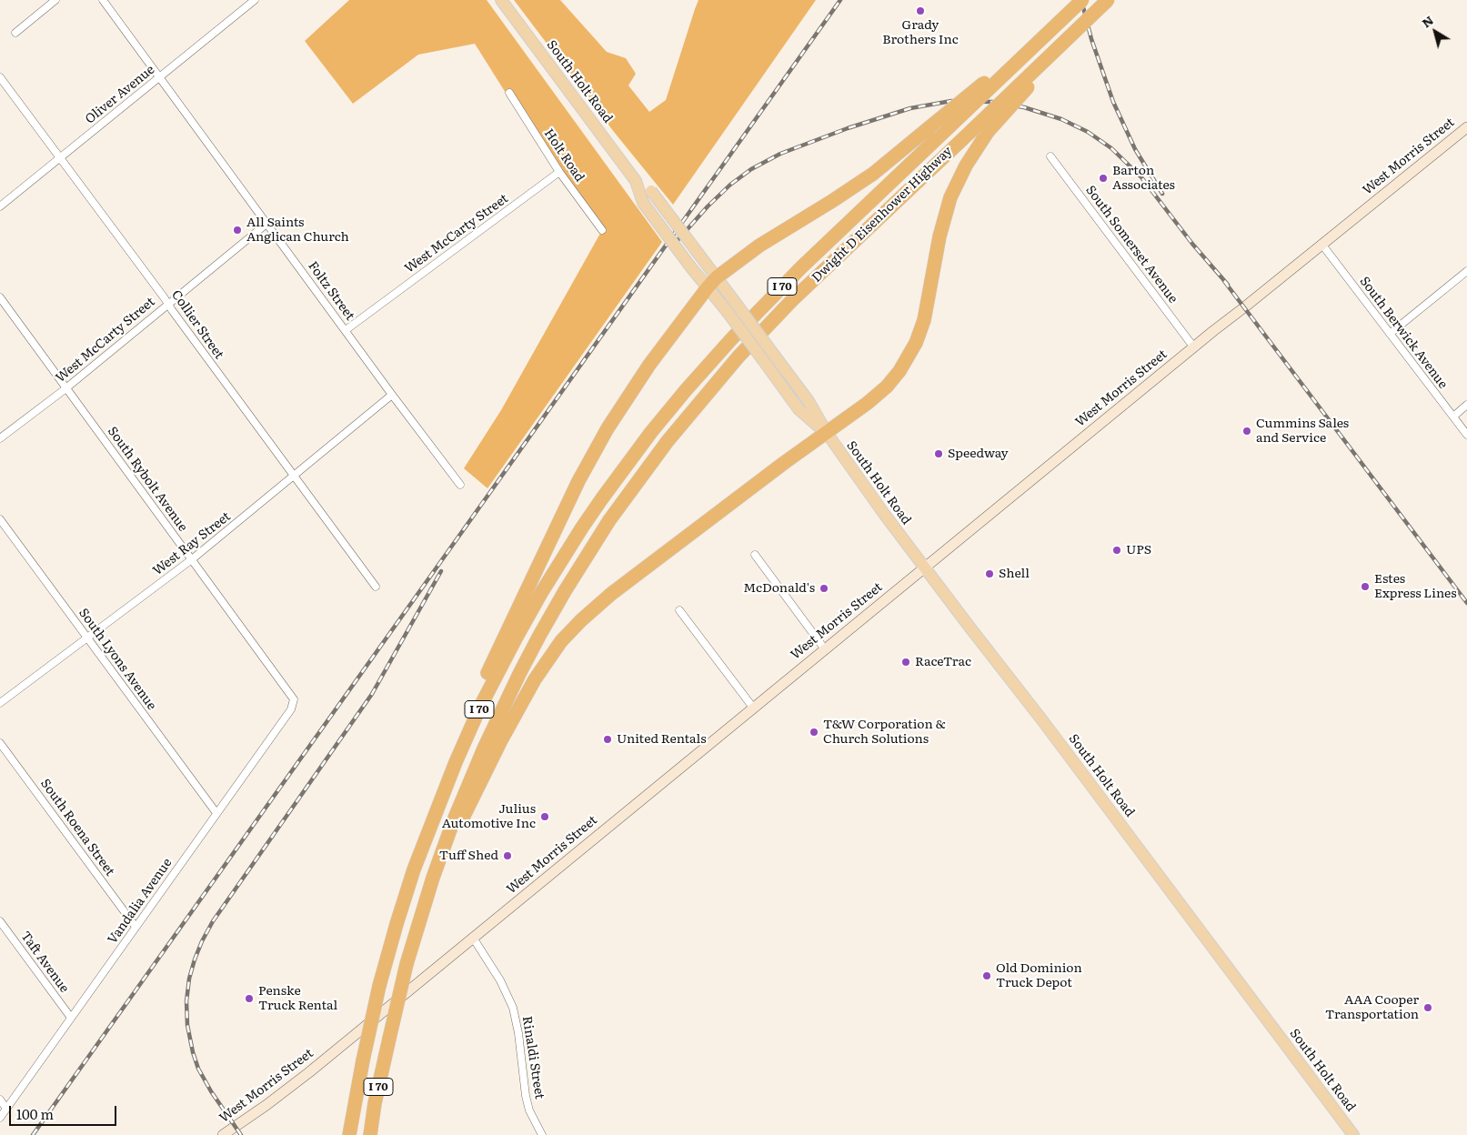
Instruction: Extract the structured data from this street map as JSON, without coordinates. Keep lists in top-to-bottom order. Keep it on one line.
{"streets":{"highway":["Dwight D Eisenhower Highway","I 70"],"main road":["South Holt Road","West Morris Street"],"street":["Oliver Avenue","Holt Road","West McCarty Street","South Somerset Avenue","Foltz Street","Collier Street","South Berwick Avenue","South Rybolt Avenue","West Ray Street","South Lyons Avenue","South Roena Street","Vandalia Avenue","Taft Avenue","Rinaldi Street"]},"crossings":[["South Holt Road","West Morris Street"],["Oliver Avenue","Foltz Street"],["Oliver Avenue","Collier Street"],["Holt Road","West McCarty Street"],["West Morris Street","South Somerset Avenue"],["West Morris Street","South Berwick Avenue"],["West Morris Street","Rinaldi Street"],["West McCarty Street","Foltz Street"],["West McCarty Street","Collier Street"],["West McCarty Street","South Rybolt Avenue"],["Foltz Street","West Ray Street"],["Collier Street","West Ray Street"],["South Rybolt Avenue","West Ray Street"],["South Rybolt Avenue","Vandalia Avenue"],["West Ray Street","South Lyons Avenue"],["South Lyons Avenue","Vandalia Avenue"],["South Roena Street","Vandalia Avenue"],["Vandalia Avenue","Taft Avenue"]],"places":["Grady Brothers Inc","Barton Associates","All Saints Anglican Church","Cummins Sales and Service","Speedway","UPS","Shell","Estes Express Lines","McDonald's","RaceTrac","T&W Corporation & Church Solutions","United Rentals","Julius Automotive Inc","Tuff Shed","Old Dominion Truck Depot","Penske Truck Rental","AAA Cooper Transportation"],"scale_bar":"100 m","north":"top left"}
